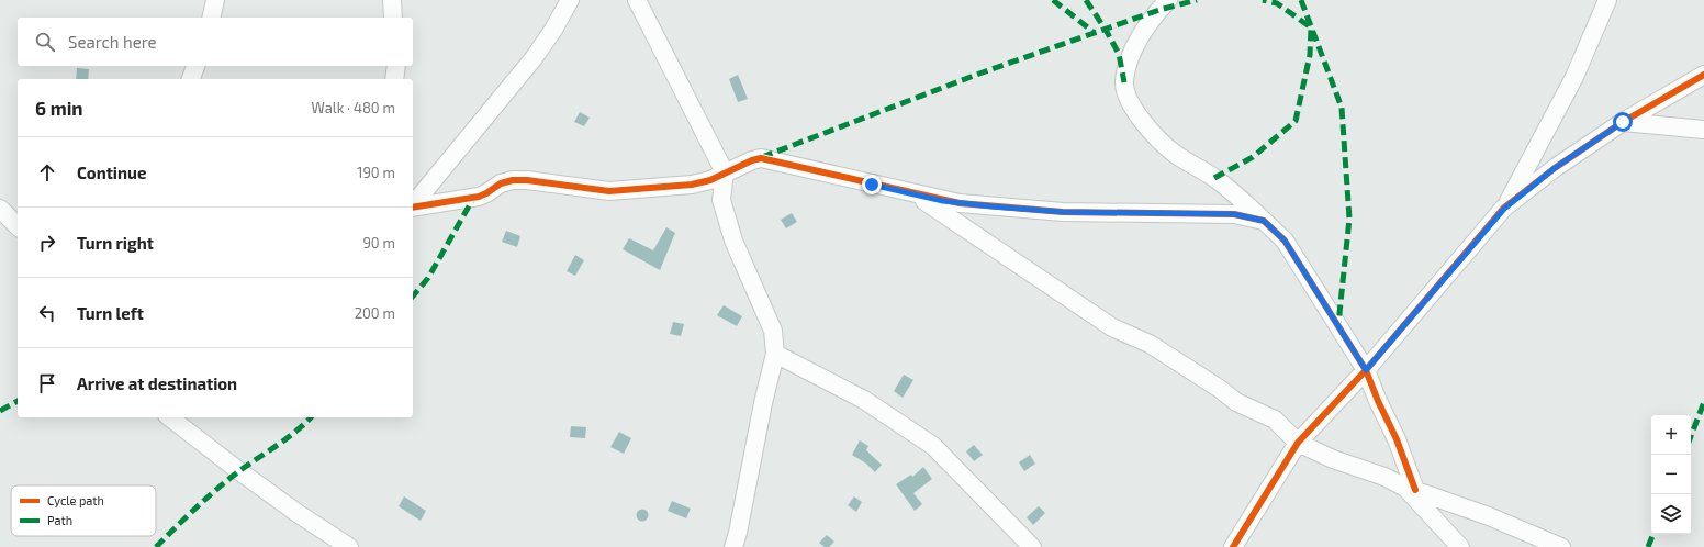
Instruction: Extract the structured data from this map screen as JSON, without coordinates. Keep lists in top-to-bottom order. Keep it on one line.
{"legend":["Cycle path","Path"],"page":{"search":"Search here","heading":["6 min","Walk · 480 m"],"list":[["Continue","190 m"],["Turn right","90 m"],["Turn left","200 m"],"Arrive at destination"],"map_buttons":["+","−"]}}
